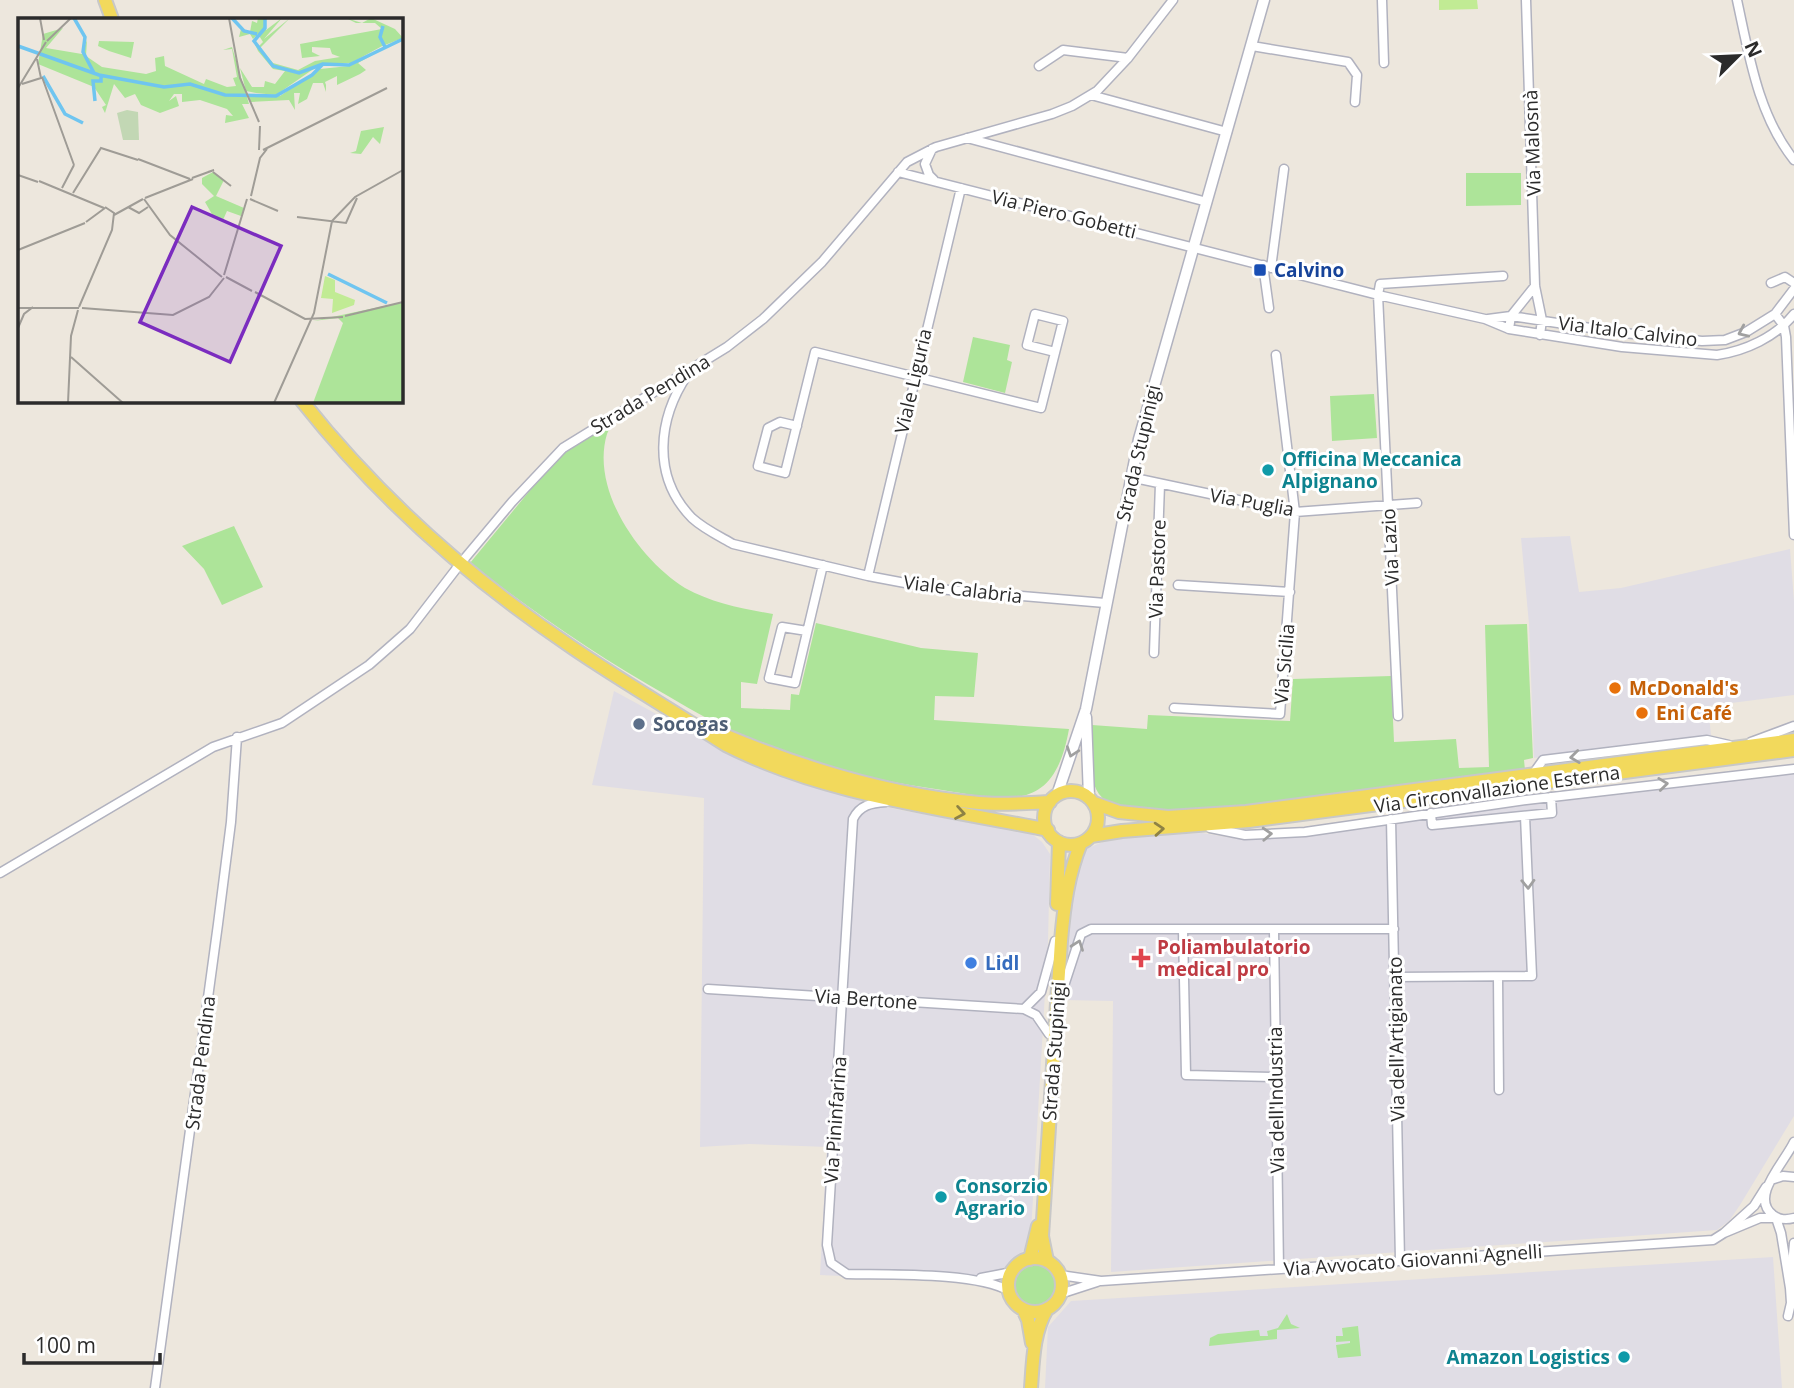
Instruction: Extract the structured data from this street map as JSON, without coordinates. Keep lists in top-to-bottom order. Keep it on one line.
{"streets":{"main road":["Strada Stupinigi","Via Circonvallazione Esterna"],"street":["Via Malosnà","Via Piero Gobetti","Via Italo Calvino","Viale Liguria","Strada Pendina","Via Puglia","Via Lazio","Via Pastore","Viale Calabria","Via Sicilia","Via Bertone","Via dell'Artigianato","Via dell'Industria","Via Pininfarina","Via Avvocato Giovanni Agnelli"]},"crossings":[["Via Malosnà","Via Italo Calvino"],["Via Piero Gobetti","Via Italo Calvino"],["Via Piero Gobetti","Viale Liguria"],["Via Piero Gobetti","Strada Pendina"],["Via Piero Gobetti","Strada Stupinigi"],["Via Italo Calvino","Strada Stupinigi"],["Via Italo Calvino","Via Lazio"],["Viale Liguria","Viale Calabria"],["Strada Pendina","Viale Calabria"],["Strada Pendina","Via Circonvallazione Esterna"],["Strada Stupinigi","Via Puglia"],["Strada Stupinigi","Viale Calabria"],["Strada Stupinigi","Via Circonvallazione Esterna"],["Strada Stupinigi","Via Pininfarina"],["Strada Stupinigi","Via Avvocato Giovanni Agnelli"],["Via Puglia","Via Lazio"],["Via Puglia","Via Pastore"],["Via Puglia","Via Sicilia"],["Via Circonvallazione Esterna","Via dell'Artigianato"],["Via Circonvallazione Esterna","Via Pininfarina"],["Via Bertone","Via Pininfarina"],["Via dell'Artigianato","Via Avvocato Giovanni Agnelli"],["Via dell'Industria","Via Avvocato Giovanni Agnelli"],["Via Pininfarina","Via Avvocato Giovanni Agnelli"]],"places":{"transit":["Calvino"],"other":["Officina Meccanica Alpignano","McDonald's","Eni Café","Socogas","Lidl","Consorzio Agrario","Amazon Logistics"],"health":["Poliambulatorio medical pro"]},"scale_bar":"100 m","north":"top right"}
